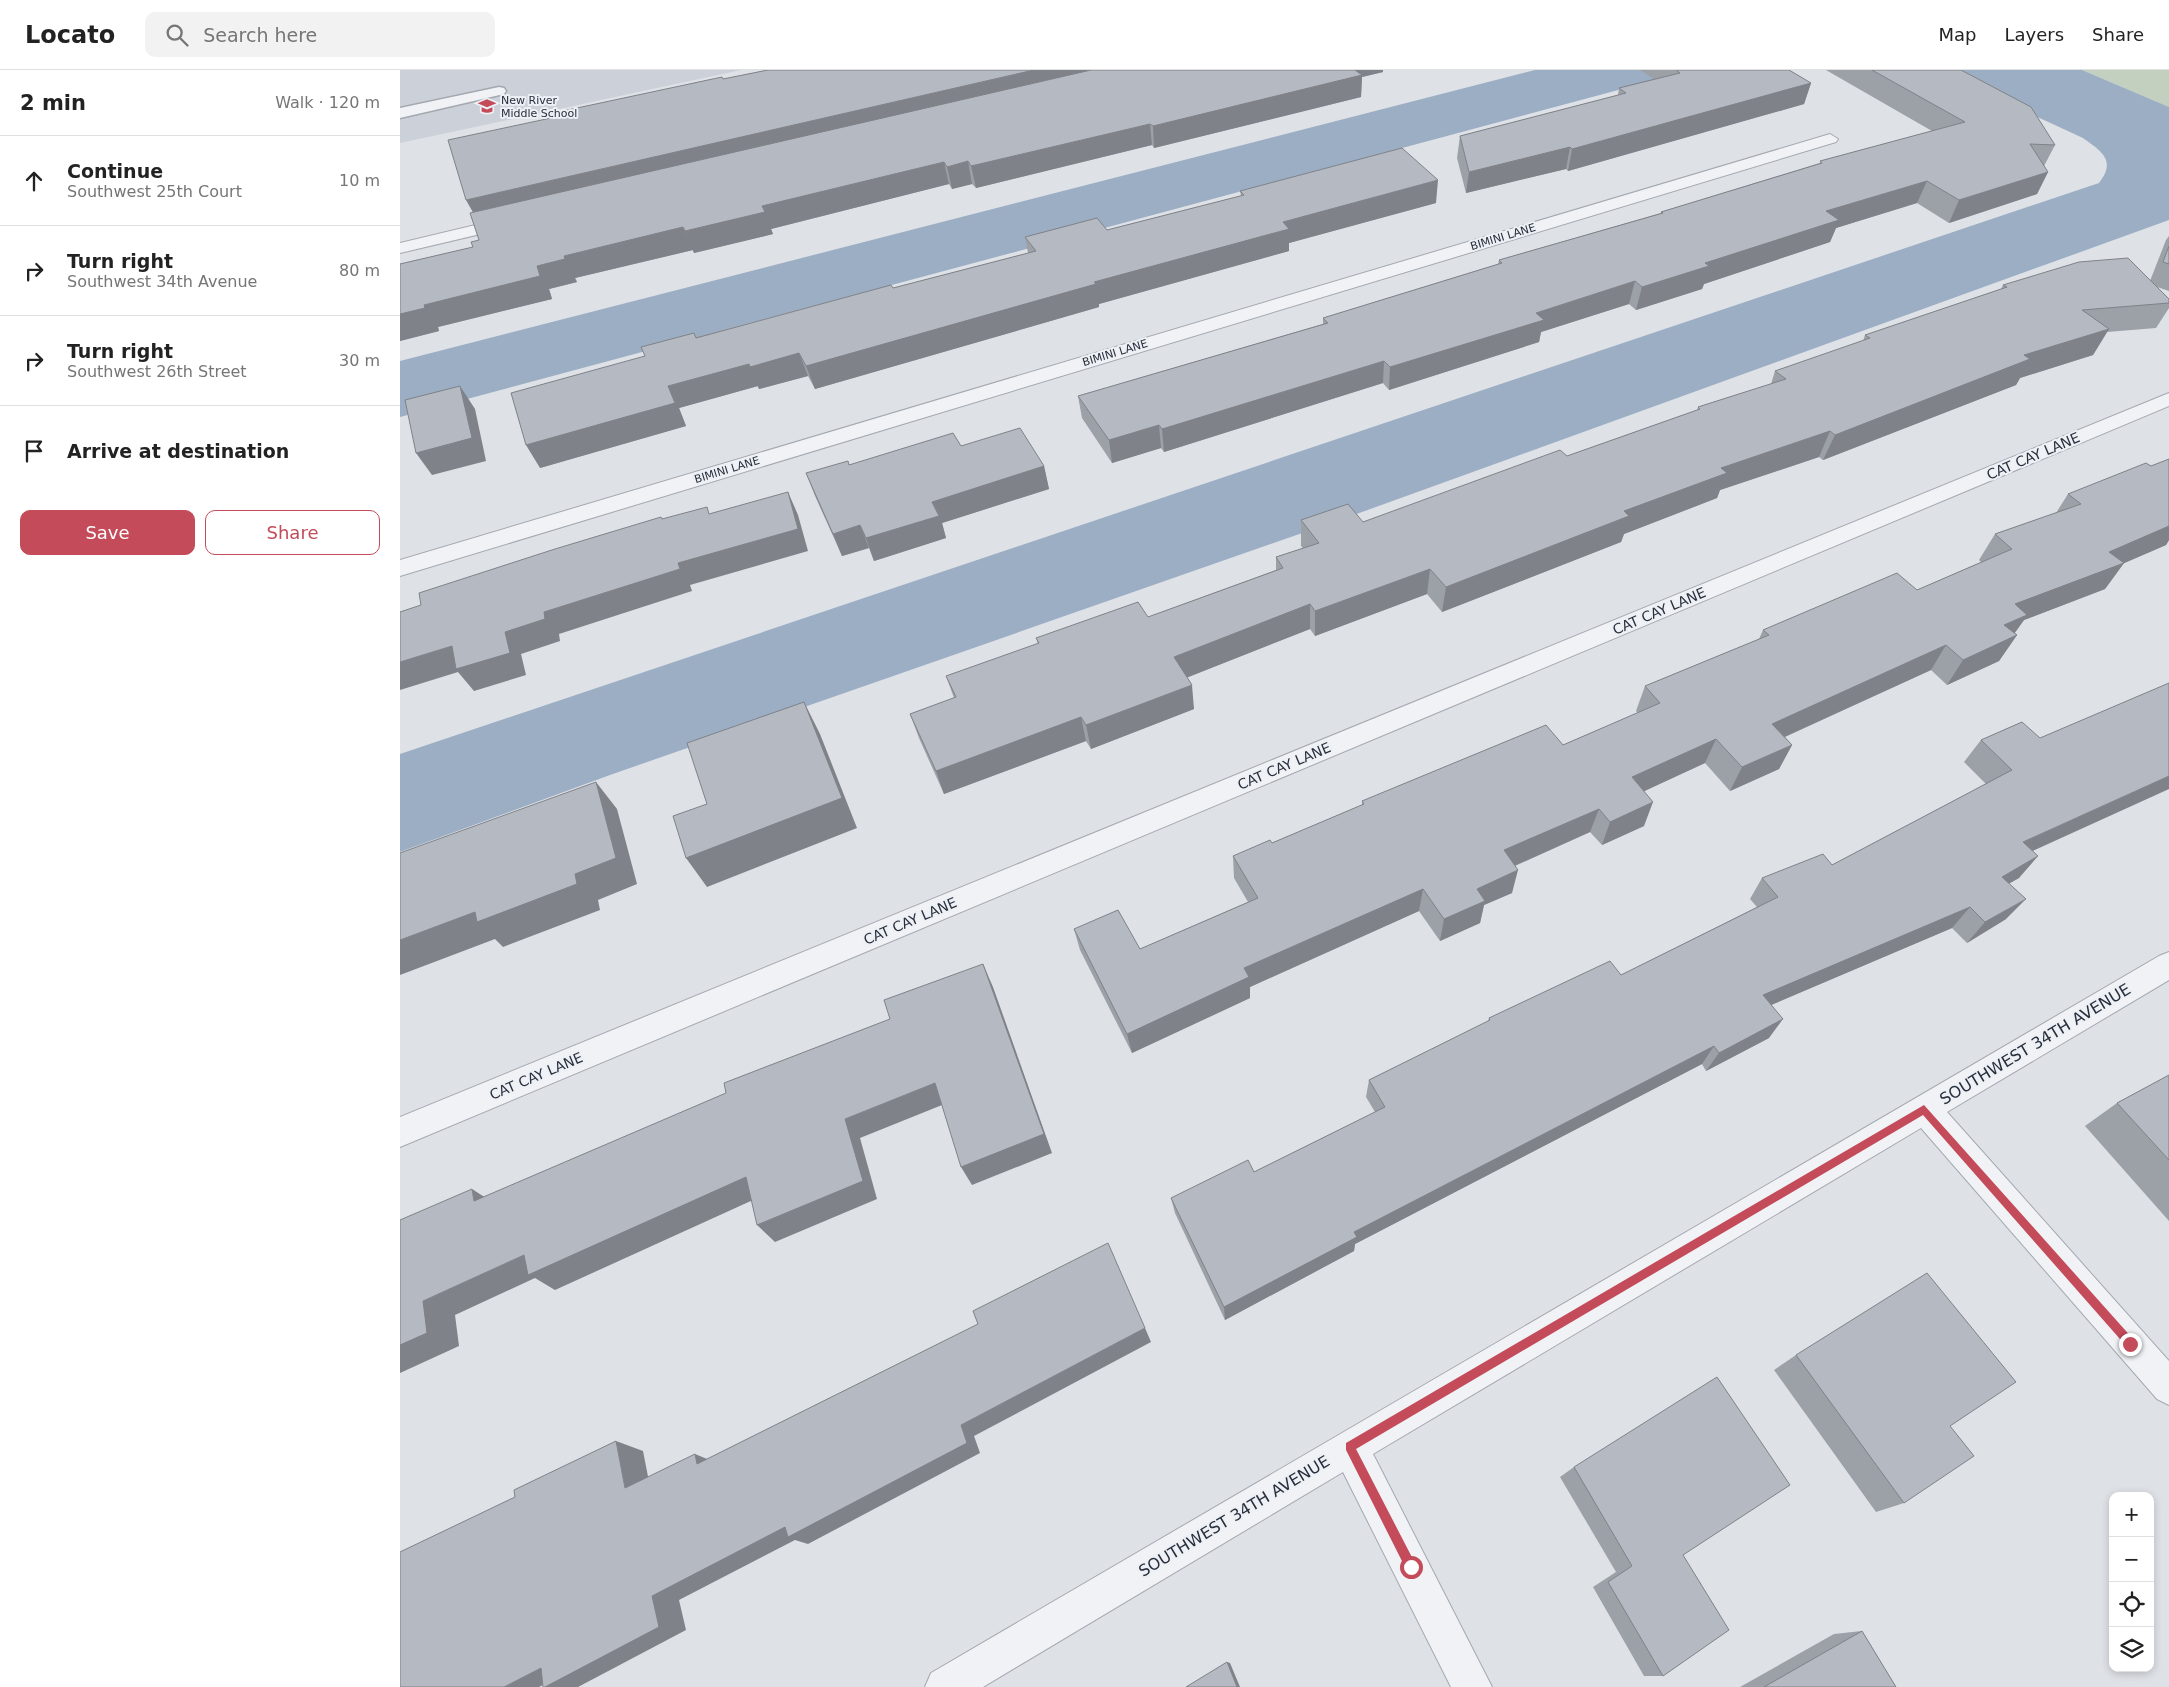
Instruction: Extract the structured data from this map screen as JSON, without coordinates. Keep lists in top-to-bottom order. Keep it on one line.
{"streets":{"street":["BIMINI LANE","CAT CAY LANE","SOUTHWEST 34TH AVENUE"]},"places":{"school or university":["New River Middle School"]},"page":{"header":"Locato","search":"Search here","nav":["Map","Layers","Share"],"heading":["2 min","Walk · 120 m"],"list":[["Continue","Southwest 25th Court","10 m"],["Turn right","Southwest 34th Avenue","80 m"],["Turn right","Southwest 26th Street","30 m"],"Arrive at destination"],"buttons":["Save","Share"],"map_buttons":["+","−"]}}
